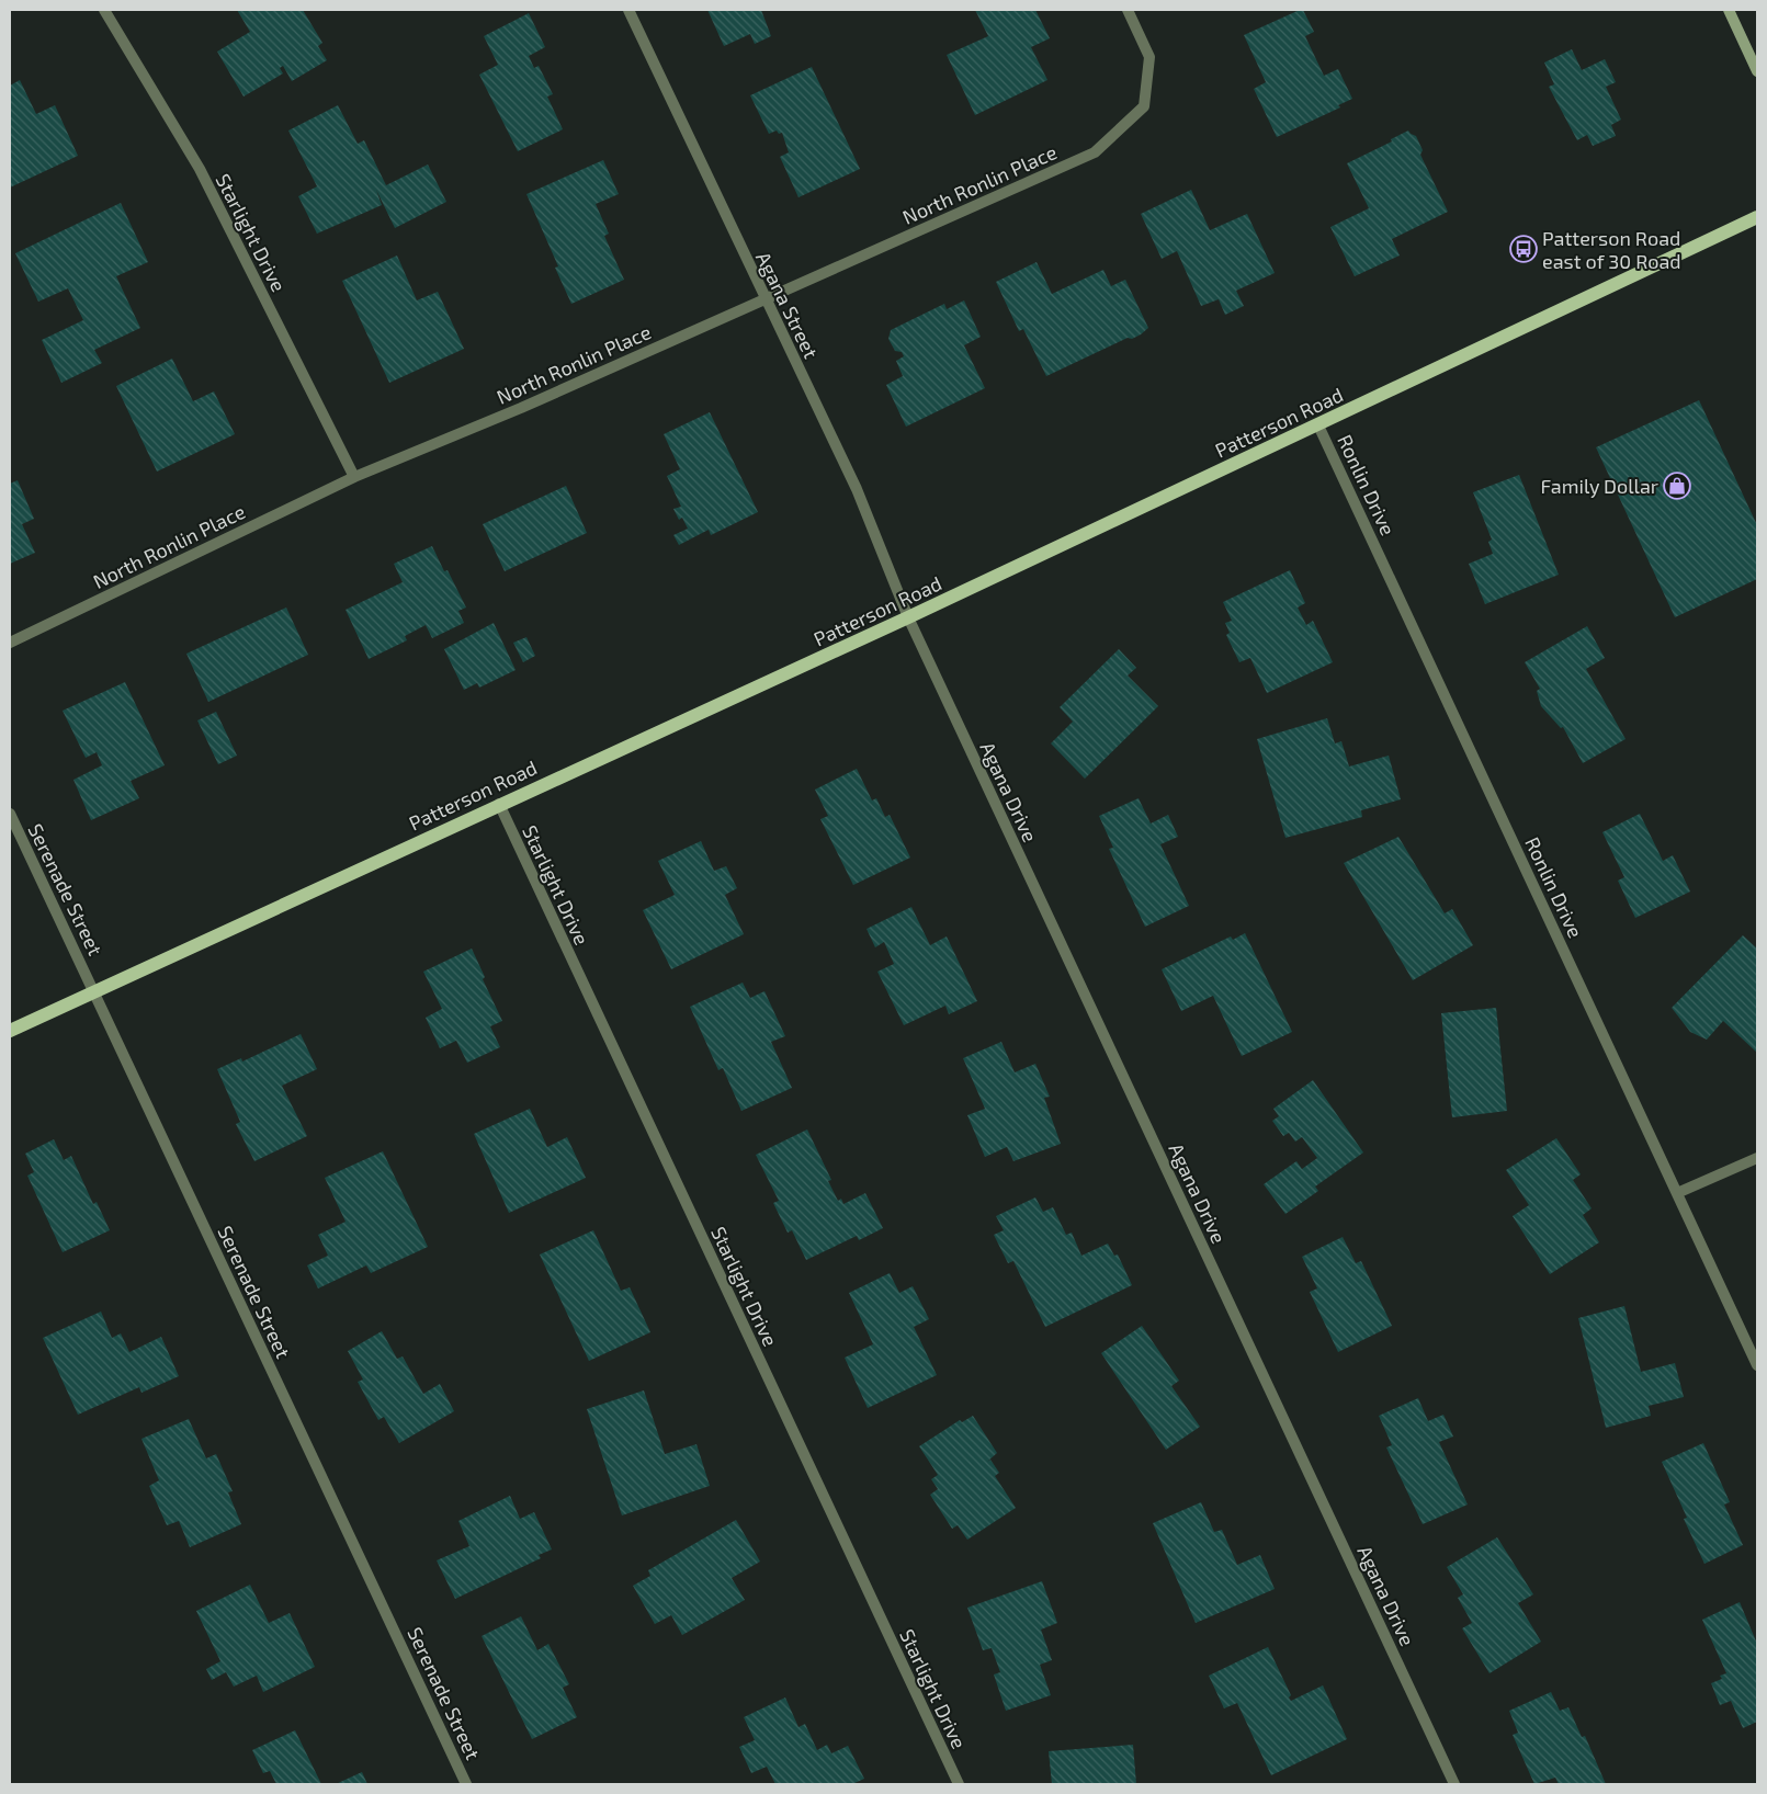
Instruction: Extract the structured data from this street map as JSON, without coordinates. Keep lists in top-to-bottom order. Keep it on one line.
{"streets":{"main road":["Patterson Road"],"street":["North Ronlin Place","Starlight Drive","Agana Street","Ronlin Drive","Agana Drive","Serenade Street"]},"crossings":[["North Ronlin Place","Starlight Drive"],["North Ronlin Place","Agana Street"],["Starlight Drive","Patterson Road"],["Agana Street","Patterson Road"],["Agana Street","Agana Drive"],["Patterson Road","Ronlin Drive"],["Patterson Road","Agana Drive"],["Patterson Road","Serenade Street"]],"places":{"bus stop":["Patterson Road east of 30 Road"],"shop":["Family Dollar"]}}
